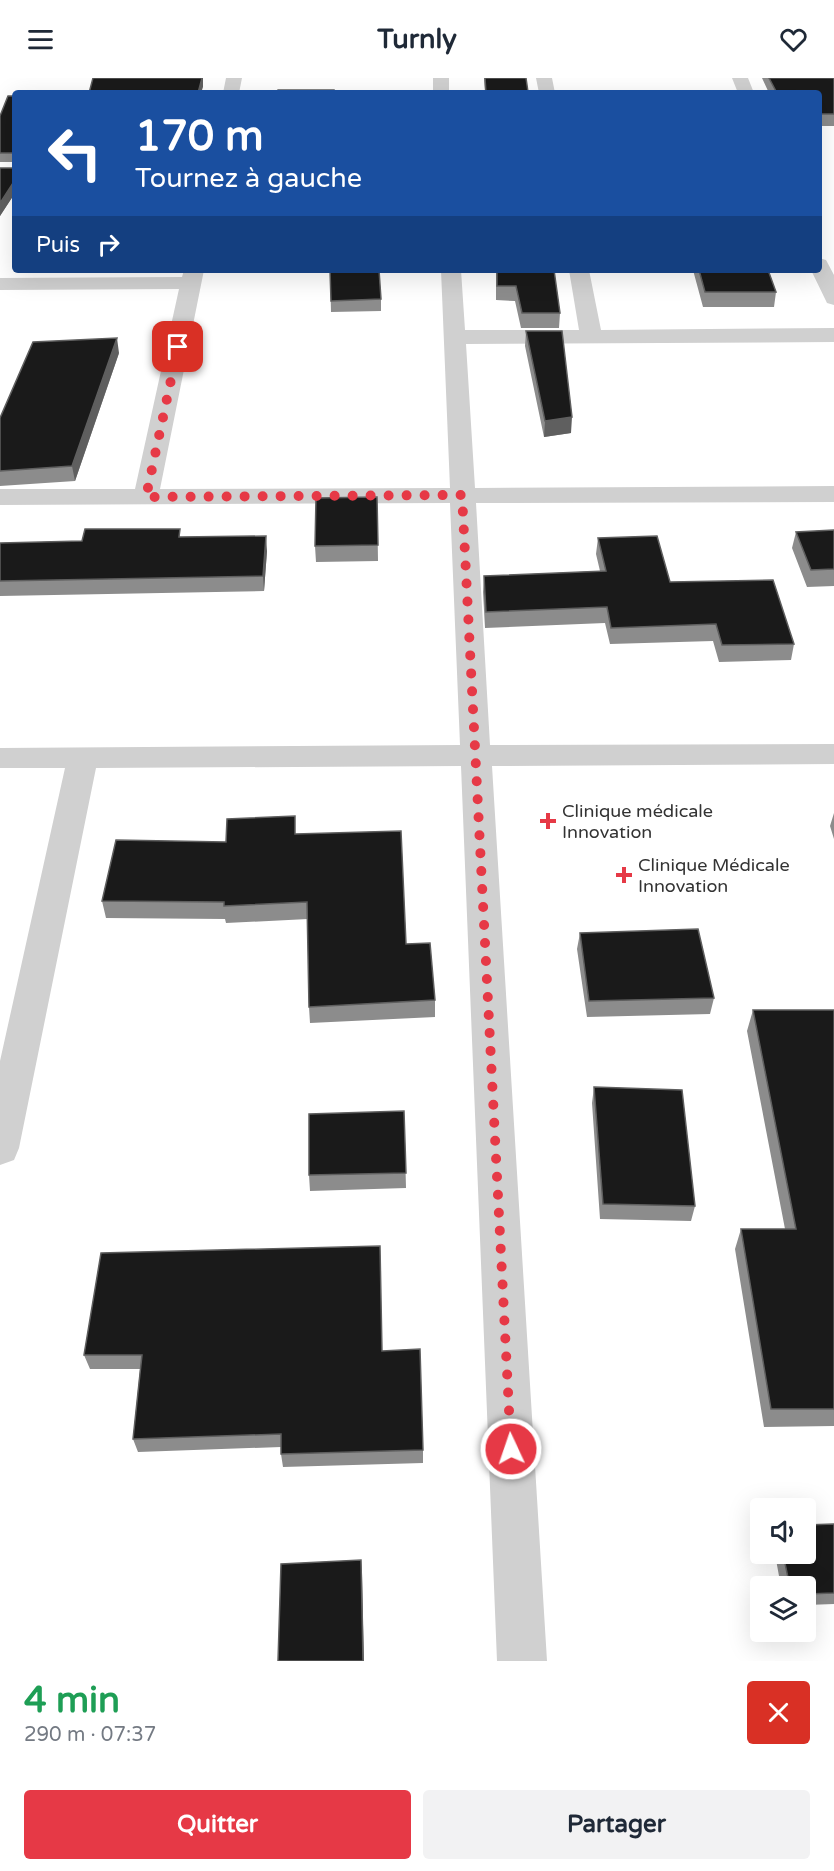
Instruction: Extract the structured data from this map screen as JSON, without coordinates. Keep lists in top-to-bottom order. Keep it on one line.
{"places":{"health":["Clinique médicale Innovation","Clinique Médicale Innovation"]},"page":{"header":"Turnly","turn":["170 m","Tournez à gauche"],"then":"Puis","heading":["4 min","290 m · 07:37"],"buttons":["Quitter","Partager"]}}
